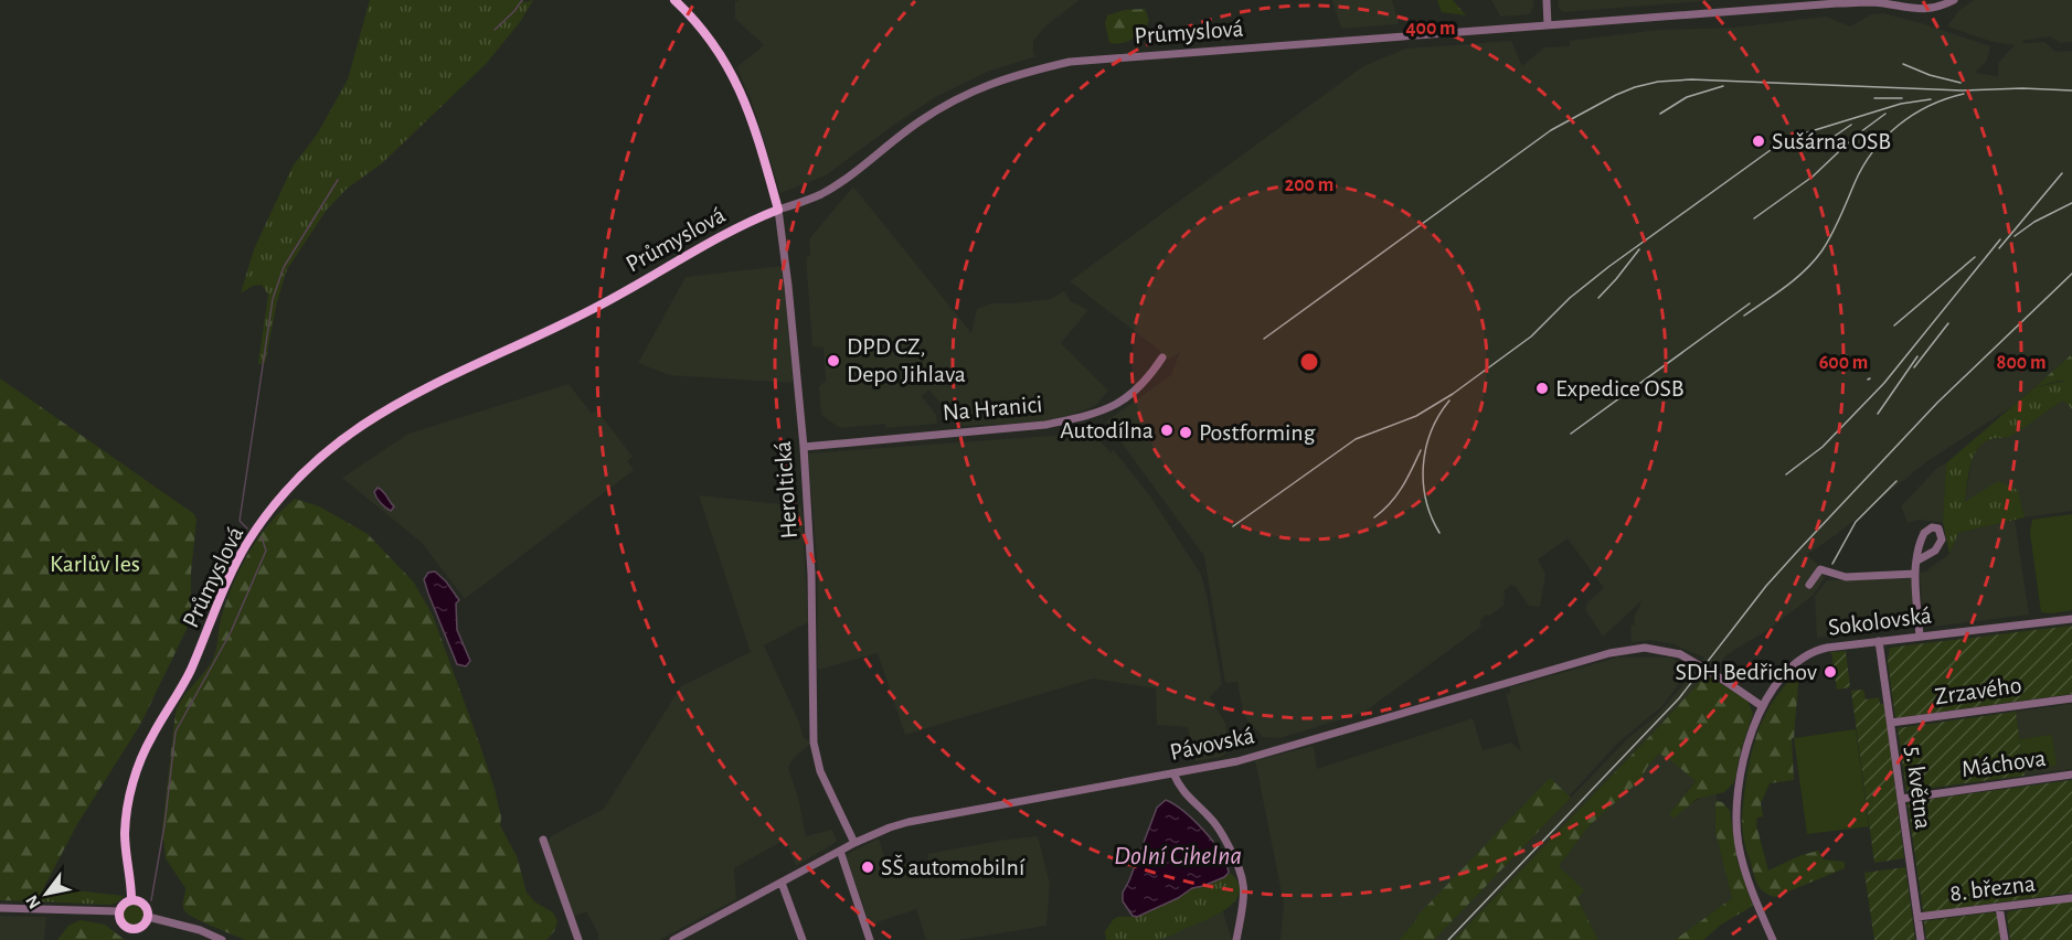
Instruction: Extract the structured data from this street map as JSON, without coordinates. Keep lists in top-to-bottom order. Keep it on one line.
{"streets":{"main road":["Průmyslová","Heroltická"],"street":["Na Hranici","Sokolovská","Zrzavého","Pávovská","Máchova","5. května","8. března"]},"crossings":[["Průmyslová","Heroltická"],["Na Hranici","Heroltická"],["Heroltická","Pávovská"],["Sokolovská","Pávovská"],["Sokolovská","5. května"],["Zrzavého","5. května"],["Máchova","5. května"],["5. května","8. března"]],"water":["Dolní Cihelna"],"parks":["Karlův les"],"places":["Sušárna OSB","DPD CZ, Depo Jihlava","Expedice OSB","Autodílna","Postforming","SDH Bedřichov","SŠ automobilní"],"north":"bottom left","rings":["400 m","200 m","600 m","800 m"]}
